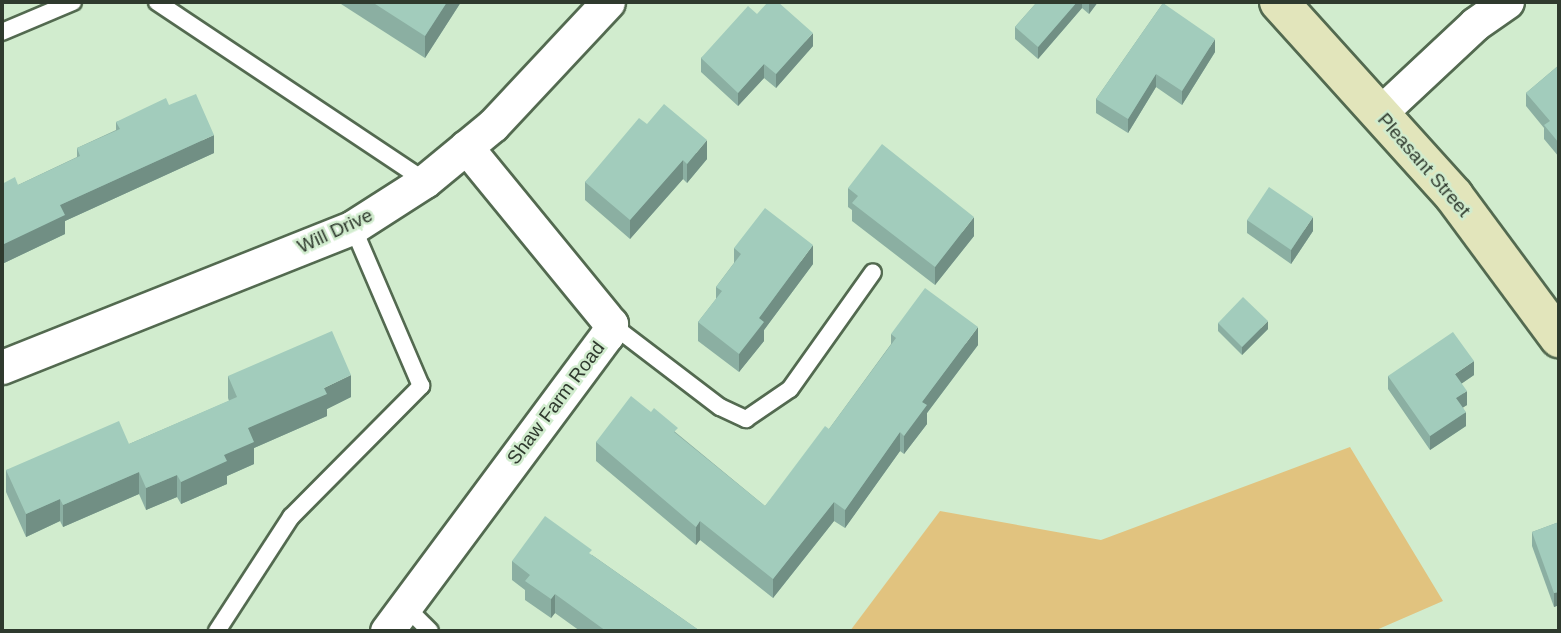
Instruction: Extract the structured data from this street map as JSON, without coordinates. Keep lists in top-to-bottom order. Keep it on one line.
{"streets":{"main road":["Pleasant Street"],"street":["Will Drive","Shaw Farm Road"]},"crossings":[["Will Drive","Shaw Farm Road"]]}
